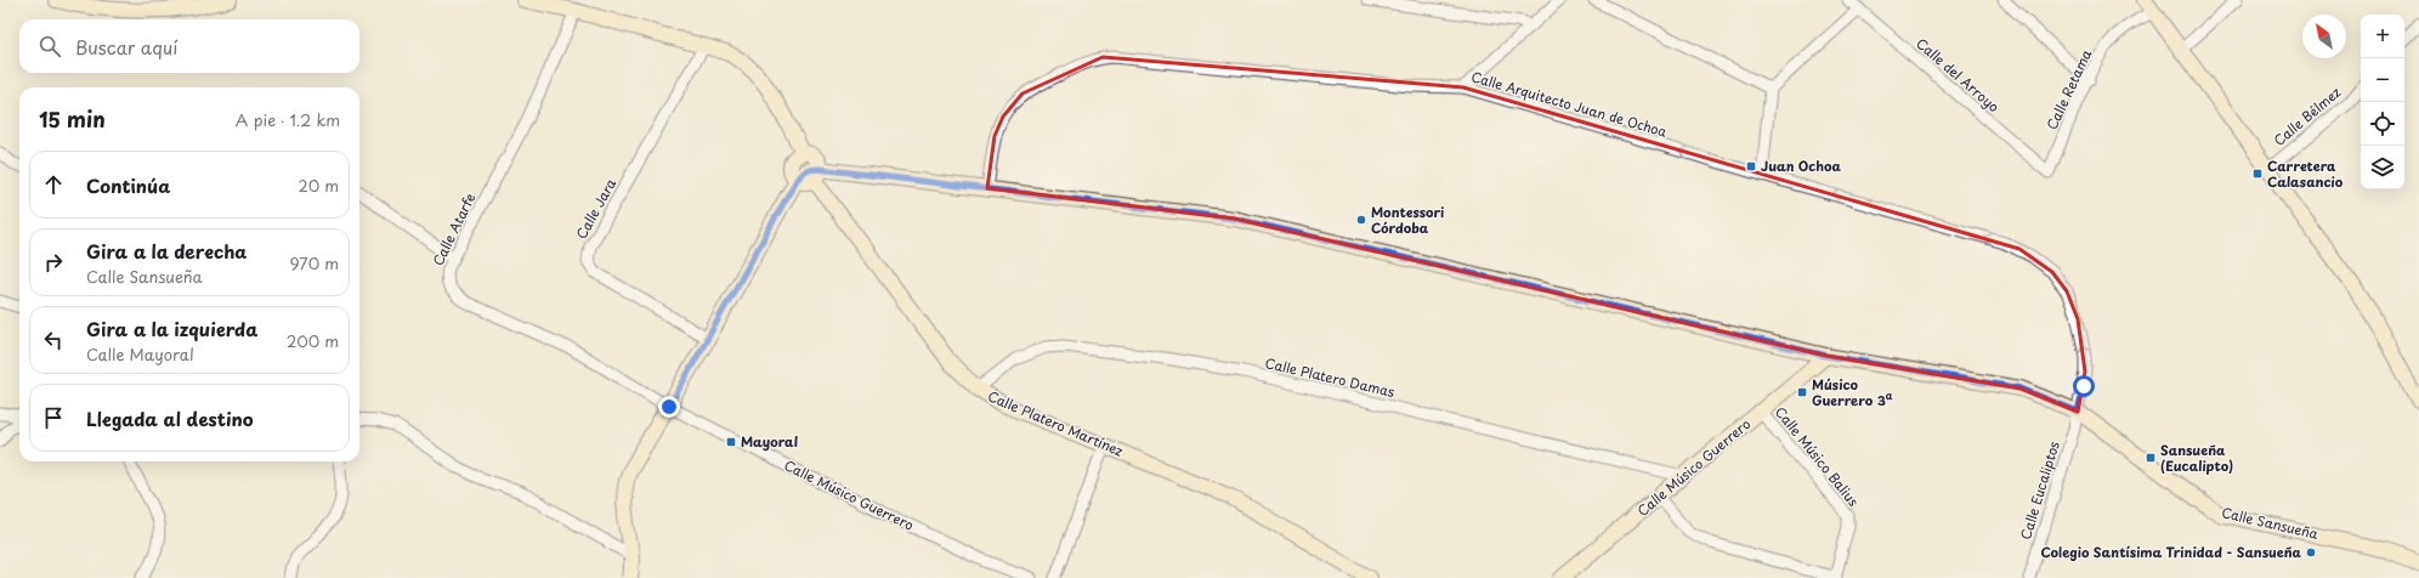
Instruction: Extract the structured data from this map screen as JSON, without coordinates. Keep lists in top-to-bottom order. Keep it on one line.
{"streets":{"street":["Calle del Arroyo","Calle Retama","Calle Arquitecto Juan de Ochoa","Calle Bélmez","Calle Jara","Calle Atarfe","Calle Platero Damas","Calle Platero Martínez","Calle Músico Balius","Calle Músico Guerrero","Calle Eucaliptos","Calle Sansueña"]},"crossings":[["Calle del Arroyo","Calle Retama"],["Calle Arquitecto Juan de Ochoa","Calle Eucaliptos"],["Calle Arquitecto Juan de Ochoa","Calle Sansueña"],["Calle Jara","Calle Platero Martínez"],["Calle Atarfe","Calle Platero Martínez"],["Calle Atarfe","Calle Músico Guerrero"],["Calle Platero Damas","Calle Platero Martínez"],["Calle Platero Damas","Calle Músico Guerrero"],["Calle Platero Martínez","Calle Sansueña"],["Calle Músico Balius","Calle Músico Guerrero"],["Calle Músico Guerrero","Calle Sansueña"],["Calle Eucaliptos","Calle Sansueña"]],"one_way":["Calle Arquitecto Juan de Ochoa"],"places":{"transit":["Juan Ochoa","Carretera Calasancio","Músico Guerrero 3ª","Mayoral","Sansueña (Eucalipto)"],"other":["Montessori Córdoba","Colegio Santísima Trinidad - Sansueña"]},"north":"top left","page":{"map_buttons":["+","−"],"search":"Buscar aquí","heading":["15 min","A pie · 1.2 km"],"list":[["Continúa","20 m"],["Gira a la derecha","Calle Sansueña","970 m"],["Gira a la izquierda","Calle Mayoral","200 m"],"Llegada al destino"]}}
